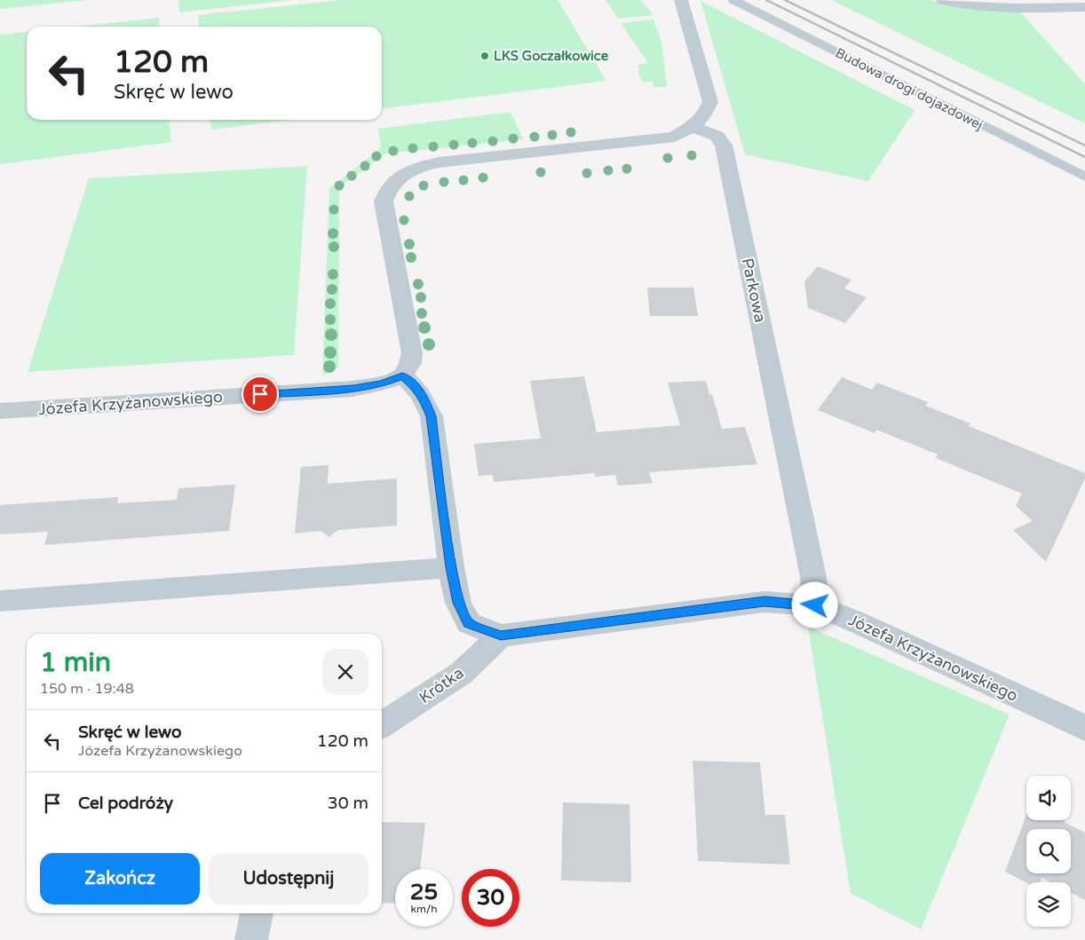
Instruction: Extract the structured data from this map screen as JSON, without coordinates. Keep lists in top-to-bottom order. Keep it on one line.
{"streets":{"street":["Parkowa","Józefa Krzyżanowskiego","Krótka"],"lane":["Budowa drogi dojazdowej"]},"crossings":[["Parkowa","Józefa Krzyżanowskiego"],["Józefa Krzyżanowskiego","Krótka"]],"places":["LKS Goczałkowice"],"page":{"turn":["120 m","Skręć w lewo"],"heading":["1 min","150 m · 19:48"],"list":[{"name":"Skręć w lewo","note":"Józefa Krzyżanowskiego","value":"120 m"},{"name":"Cel podróży","value":"30 m"}],"buttons":["Zakończ","Udostępnij"],"speed":"25 km/h","limit":"30"}}
